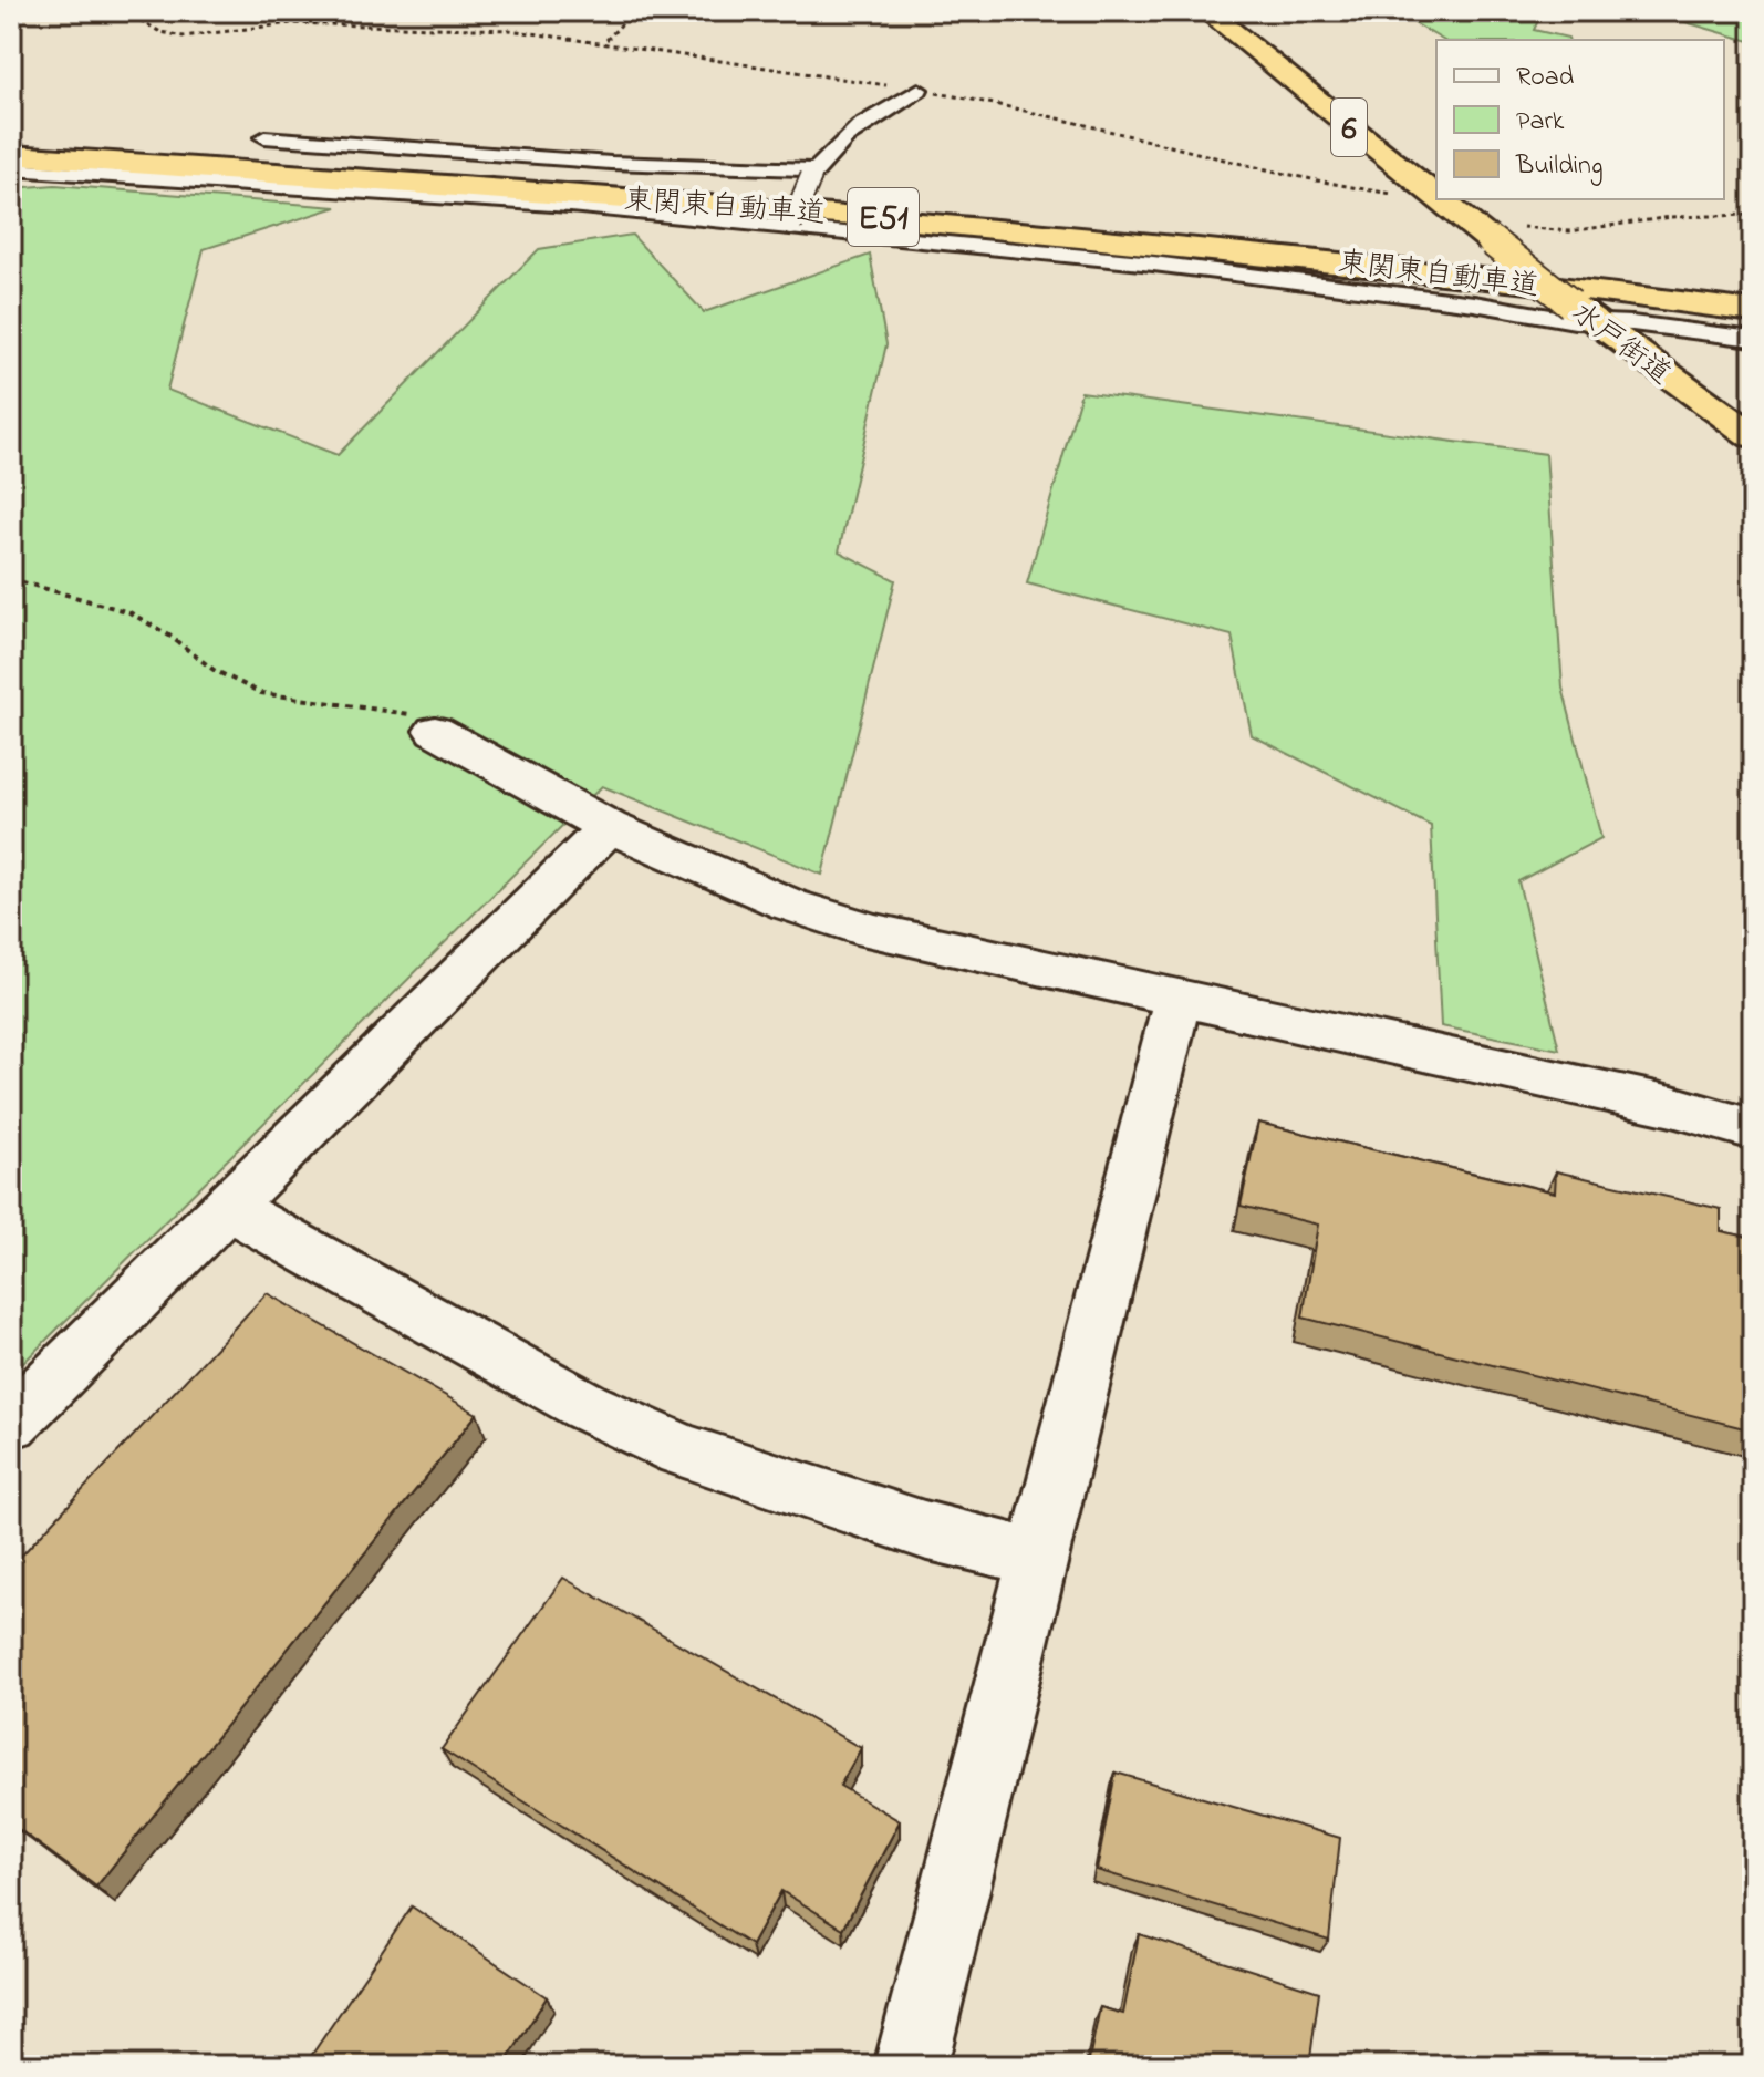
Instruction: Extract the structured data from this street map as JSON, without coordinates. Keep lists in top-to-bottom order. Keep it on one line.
{"streets":{"highway":["6","東関東自動車道","E51","水戸街道"]},"legend":["Road","Park","Building"]}
